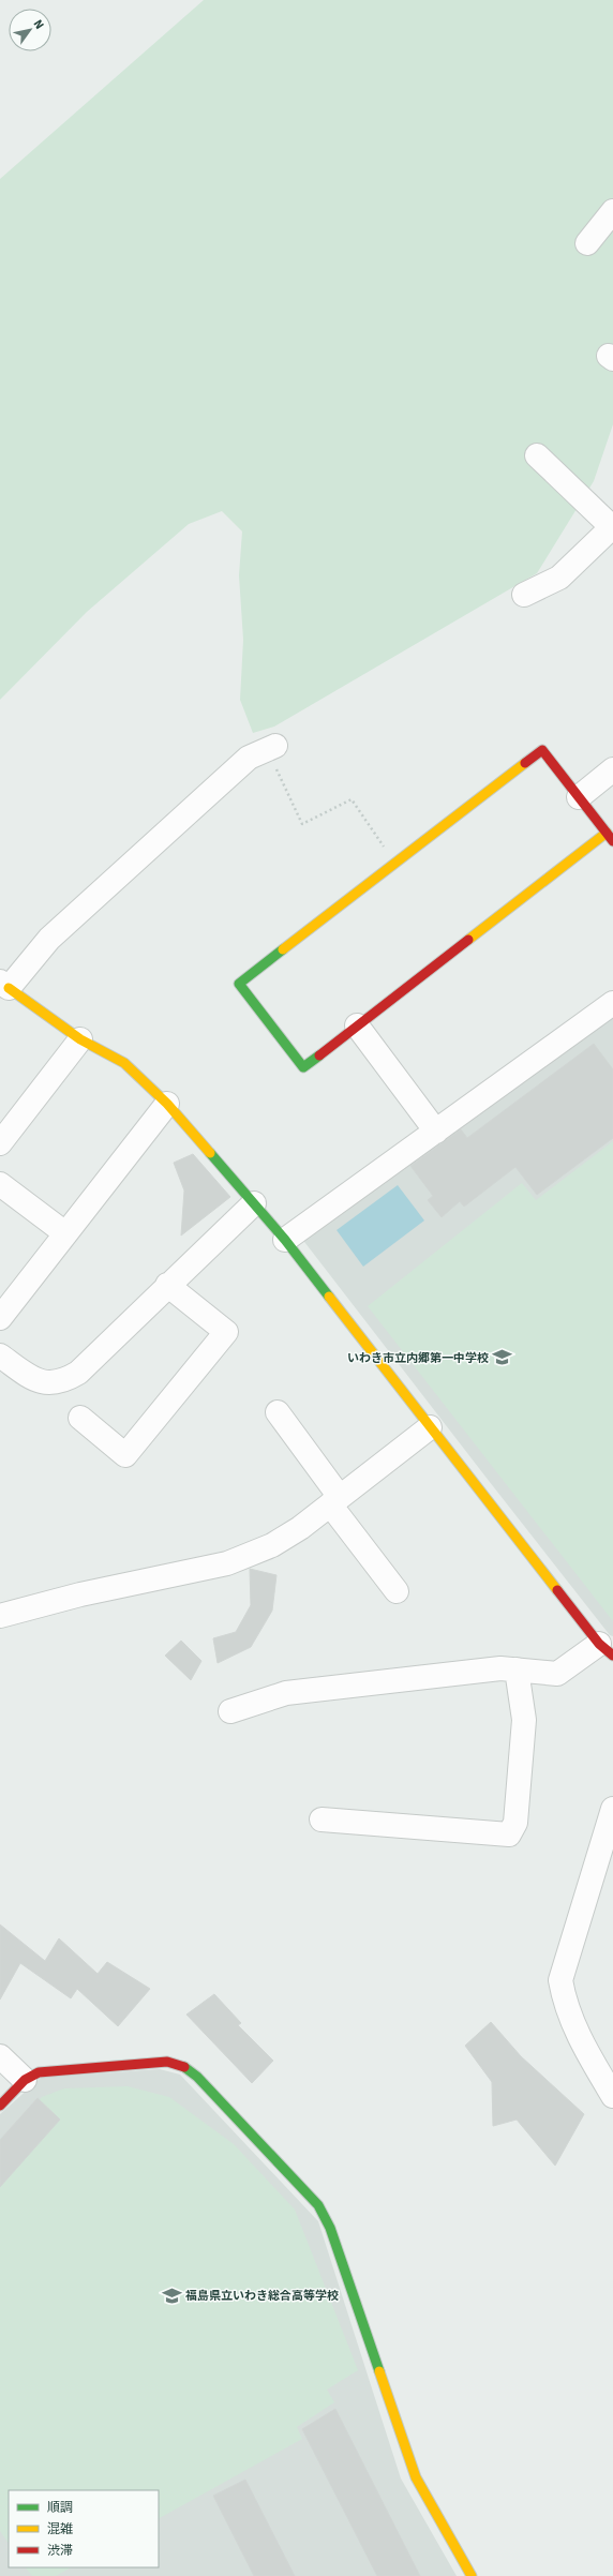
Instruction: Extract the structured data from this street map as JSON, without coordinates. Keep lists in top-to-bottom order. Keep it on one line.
{"places":{"school or university":["いわき市立内郷第一中学校","福島県立いわき総合高等学校"]},"legend":["順調","混雑","渋滞"],"north":"top right"}
